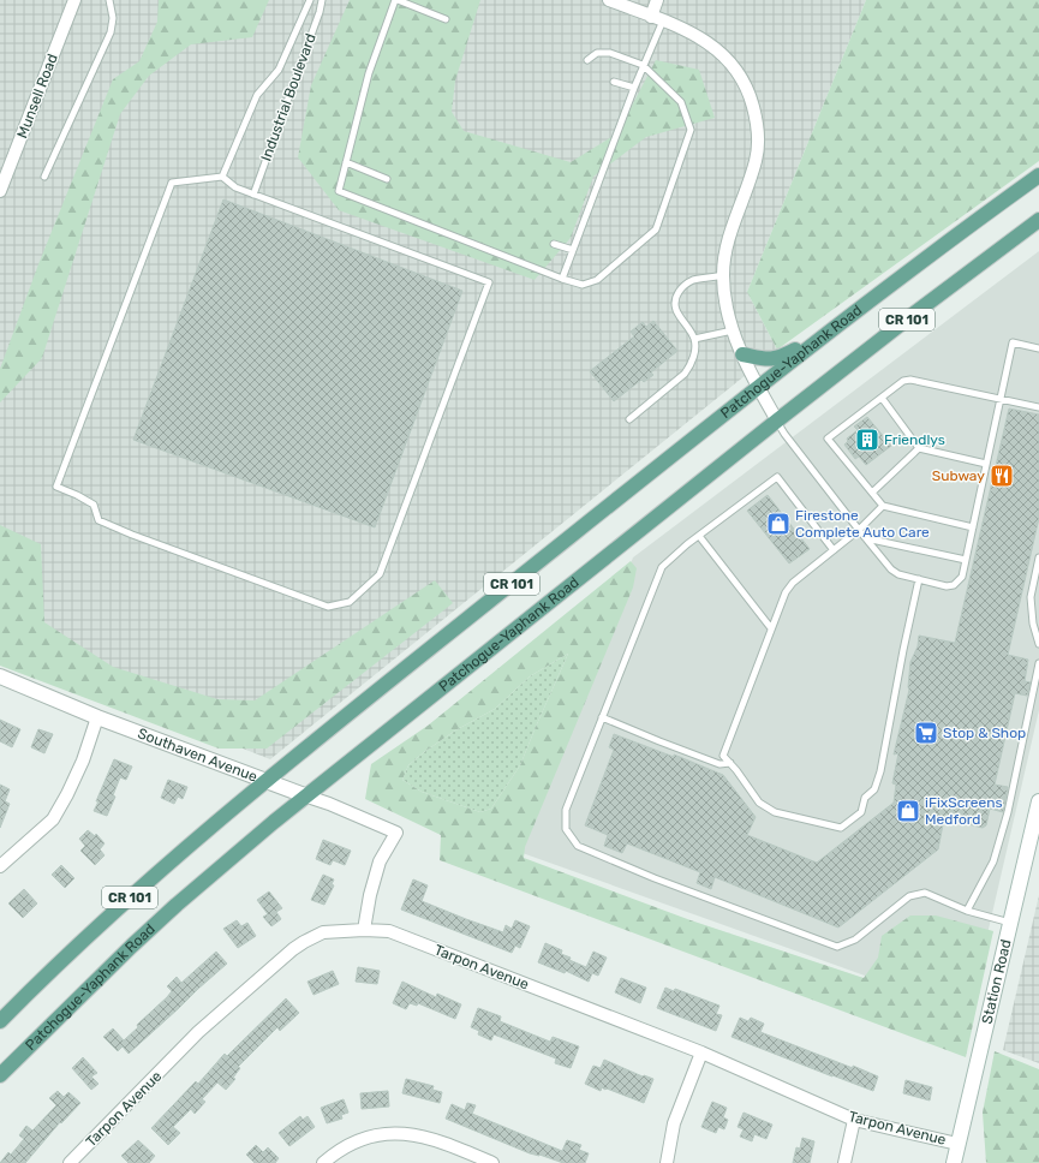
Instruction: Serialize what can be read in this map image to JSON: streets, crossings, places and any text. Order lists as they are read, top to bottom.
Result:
{
  "streets": {
    "main road": [
      "CR 101",
      "Patchogue-Yaphank Road",
      "Southaven Avenue",
      "Station Road"
    ],
    "street": ["Munsell Road", "Tarpon Avenue"],
    "lane": ["Industrial Boulevard"]
  },
  "crossings": [
    ["Patchogue-Yaphank Road", "Southaven Avenue"],
    ["Southaven Avenue", "Tarpon Avenue"],
    ["Tarpon Avenue", "Station Road"]
  ],
  "places": {
    "building": ["Friendlys"],
    "restaurant": ["Subway"],
    "shop": ["Firestone Complete Auto Care", "iFixScreens Medford"],
    "supermarket": ["Stop & Shop"]
  }
}
